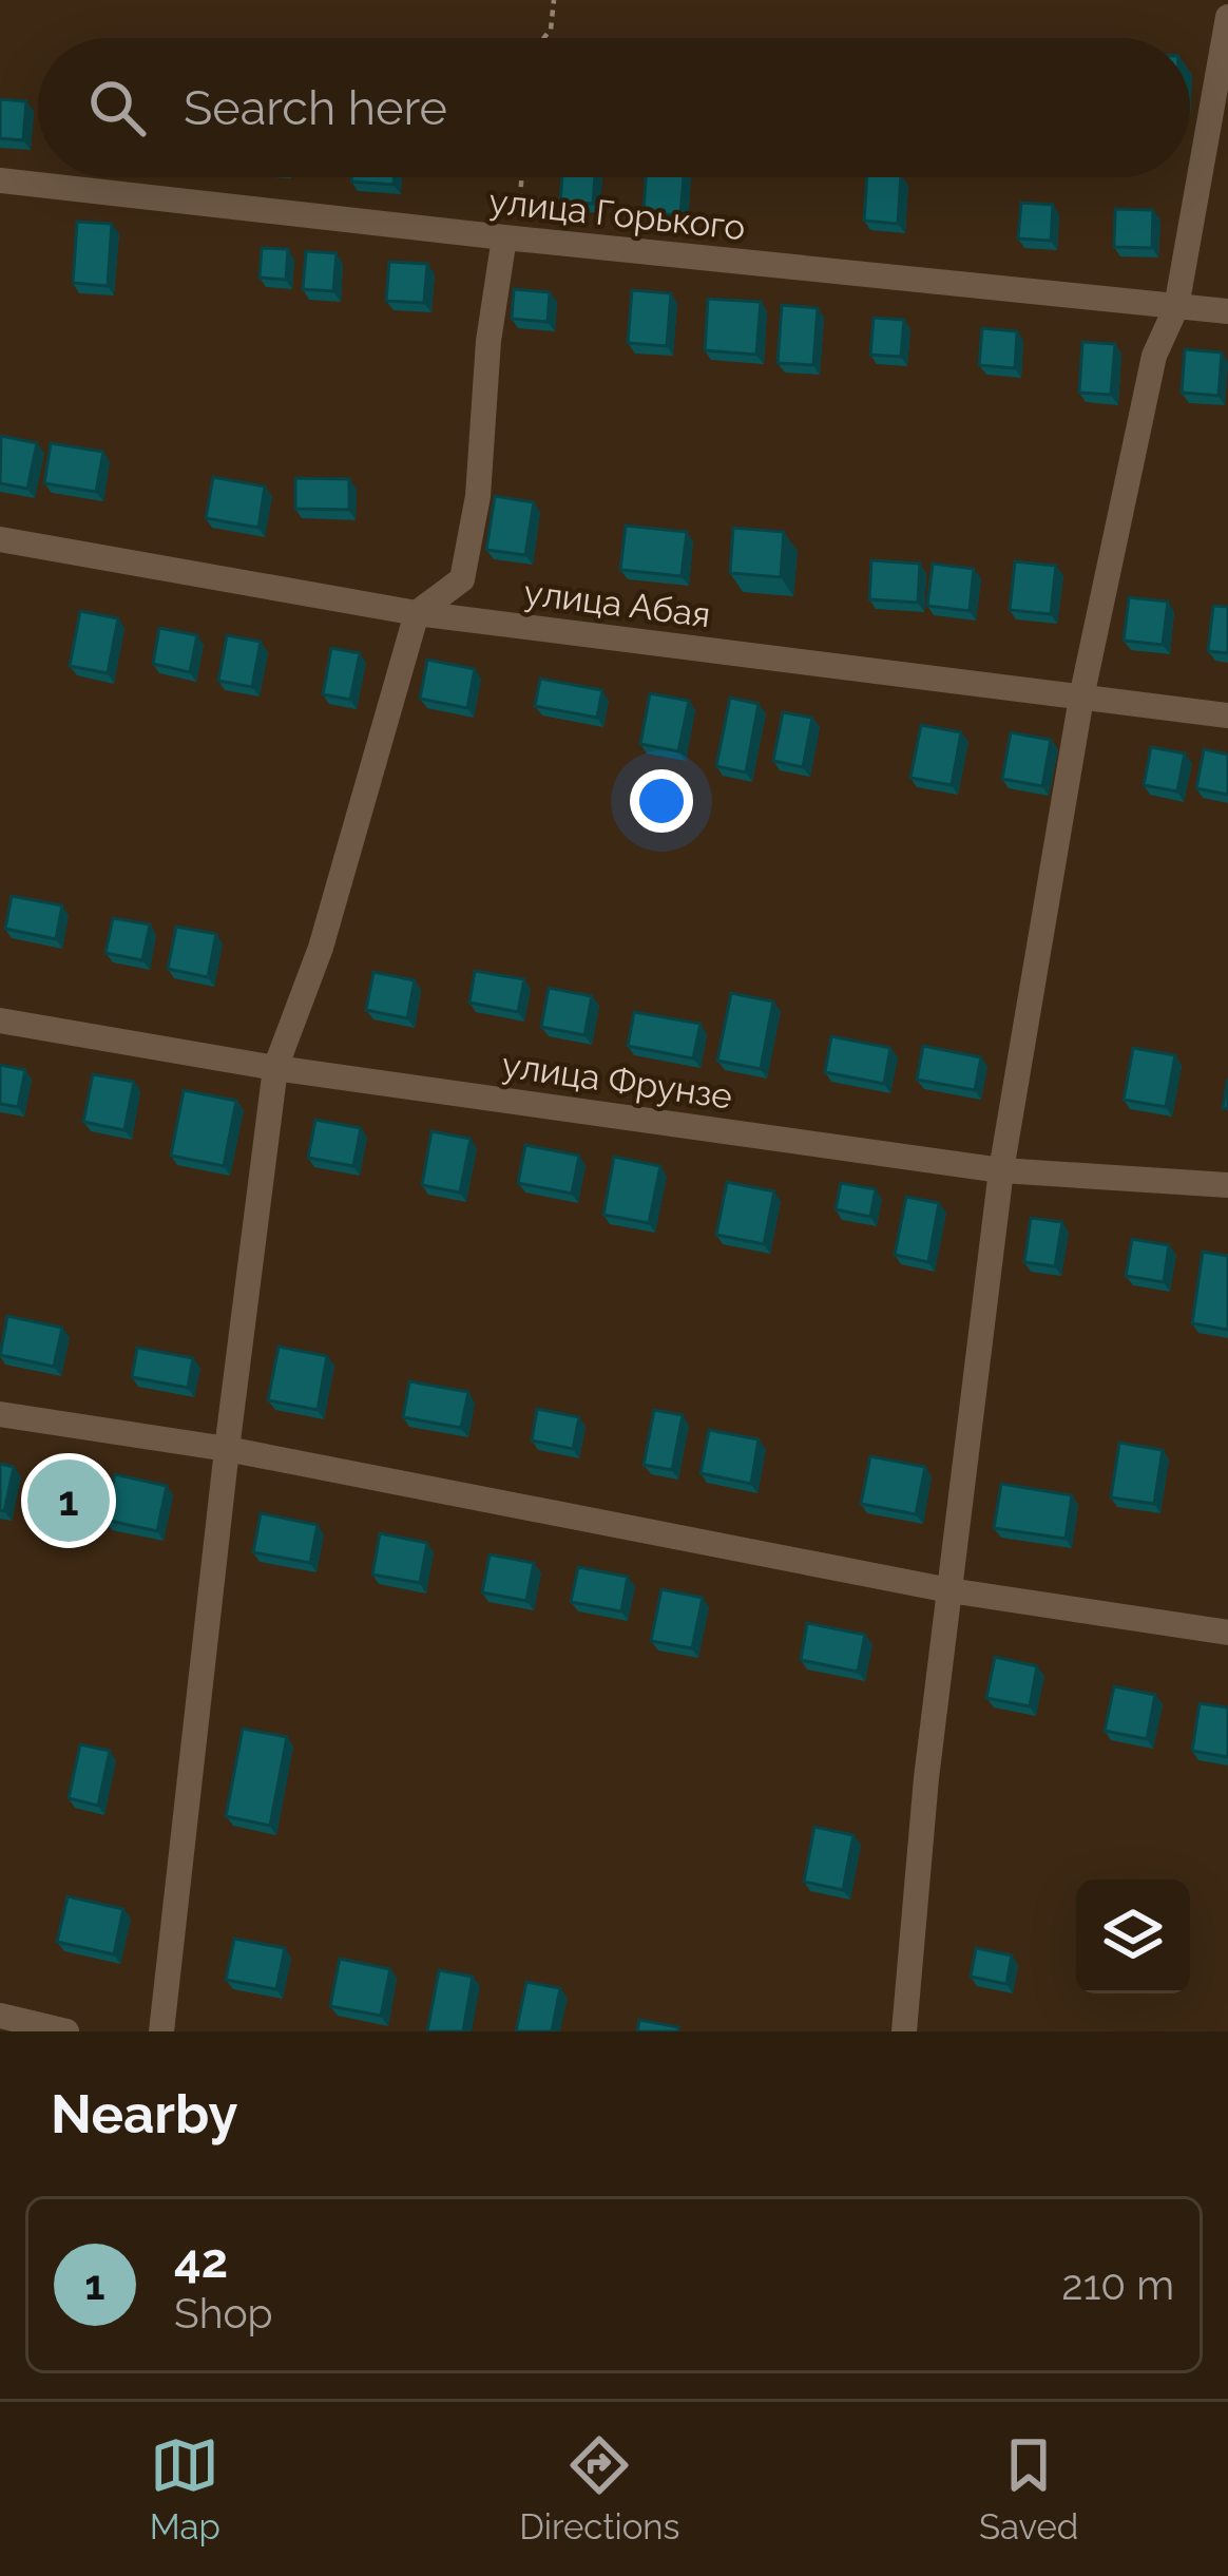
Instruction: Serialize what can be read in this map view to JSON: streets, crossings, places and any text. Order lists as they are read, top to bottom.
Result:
{
  "streets": {
    "street": ["улица Горького", "улица Абая", "улица Фрунзе"]
  },
  "page": {
    "search": "Search here",
    "pins": "1",
    "heading": "Nearby",
    "list": [
      {
        "mark": "1",
        "name": "42",
        "note": "Shop",
        "value": "210 m"
      }
    ],
    "nav": ["Map", "Directions", "Saved"]
  }
}
